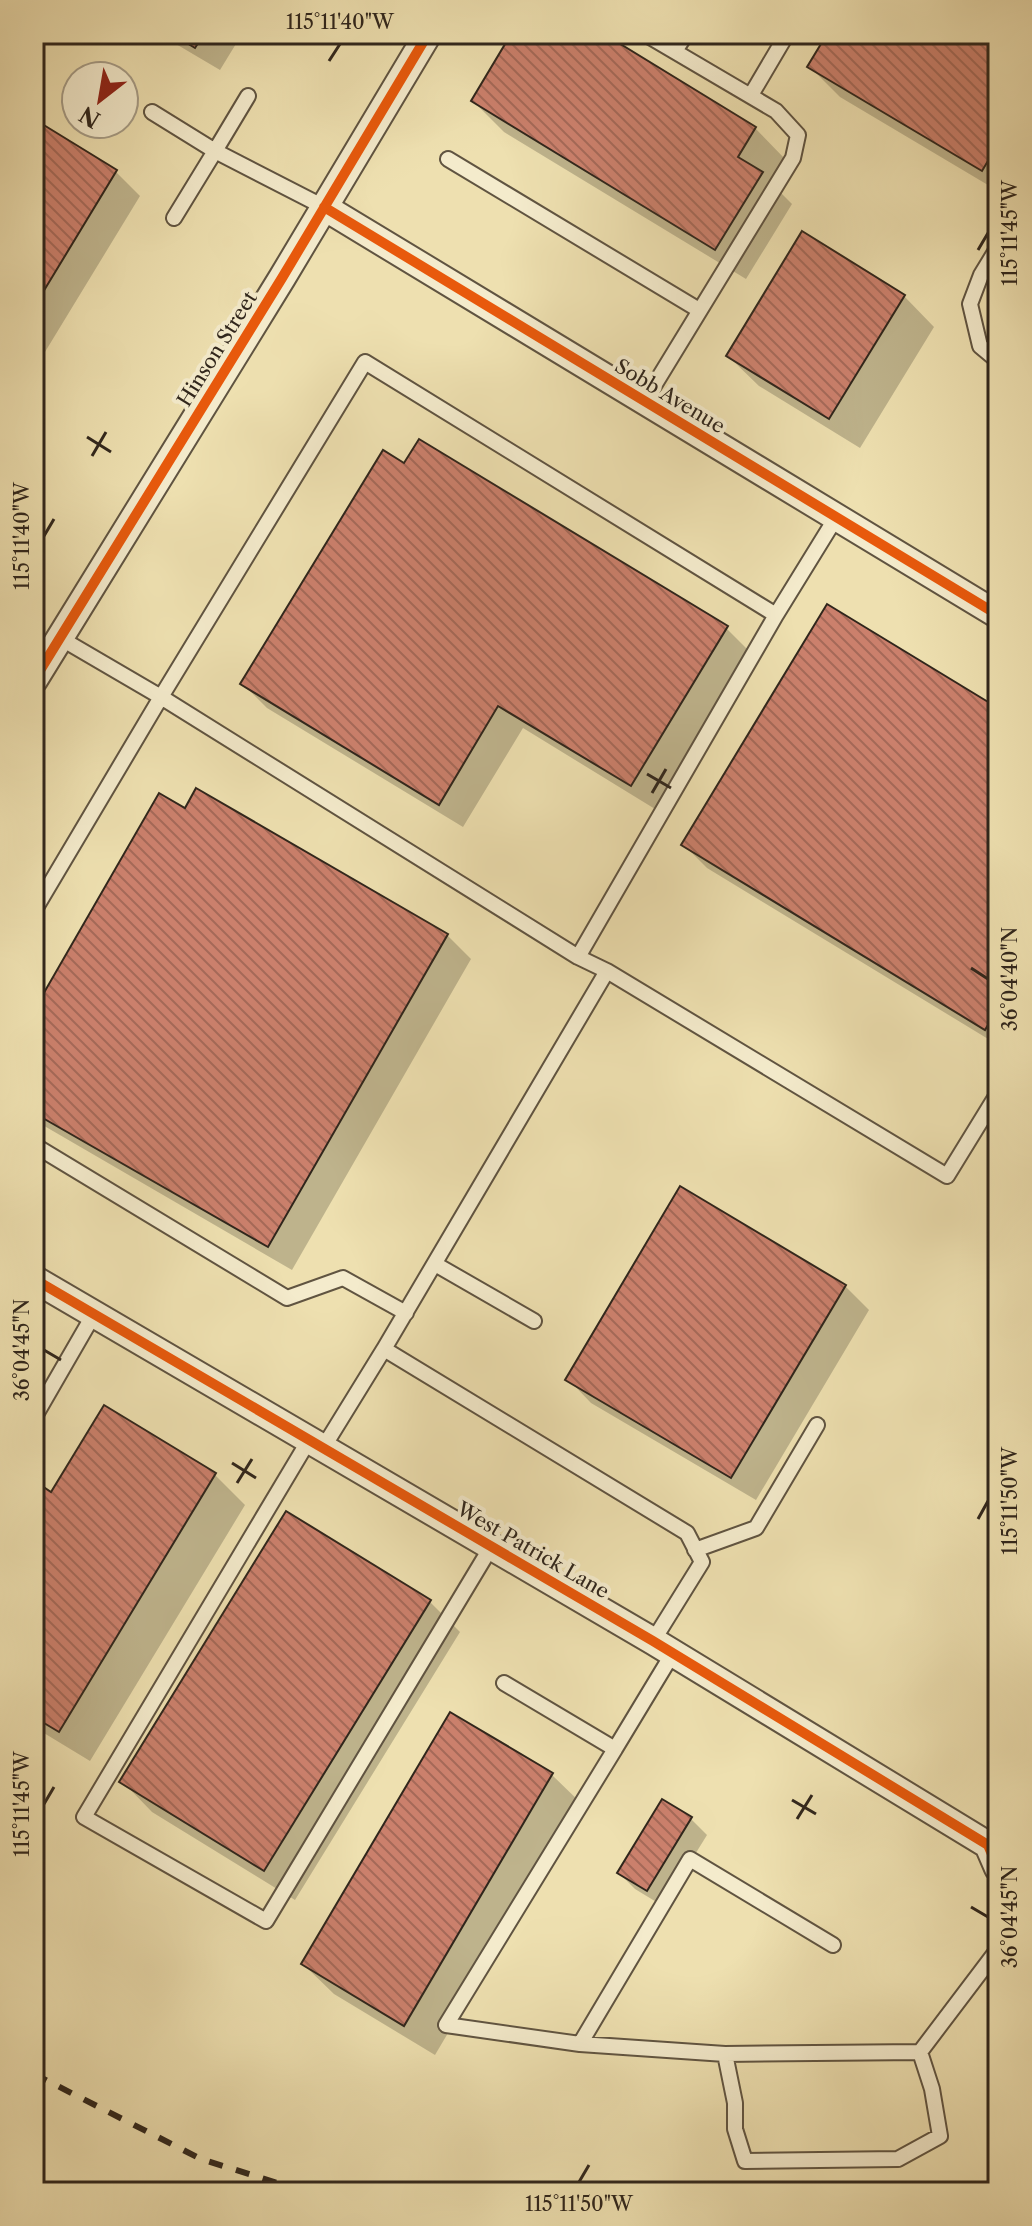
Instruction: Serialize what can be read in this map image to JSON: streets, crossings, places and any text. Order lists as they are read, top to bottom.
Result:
{
  "streets": {
    "street": ["Hinson Street", "Sobb Avenue", "West Patrick Lane"]
  },
  "crossings": [
    ["Hinson Street", "Sobb Avenue"]
  ],
  "north": "bottom left",
  "coordinates": [
    "115°11'40\"W",
    "115°11'45\"W",
    "36°04'40\"N",
    "36°04'45\"N",
    "115°11'50\"W"
  ]
}
